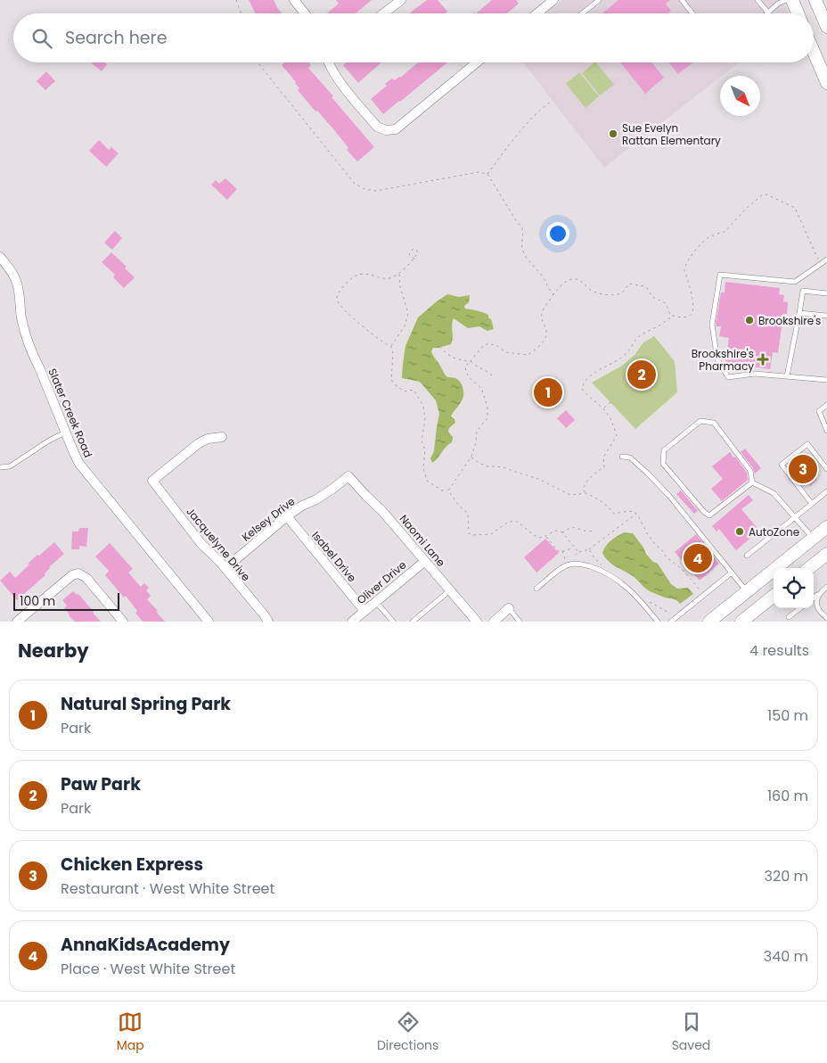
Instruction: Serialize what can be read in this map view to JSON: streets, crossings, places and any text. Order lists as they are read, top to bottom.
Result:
{
  "streets": {
    "street": [
      "Slater Creek Road",
      "Kelsey Drive",
      "Naomi Lane",
      "Jacquelyne Drive",
      "Isabel Drive",
      "Oliver Drive"
    ]
  },
  "crossings": [
    ["Kelsey Drive", "Naomi Lane"],
    ["Kelsey Drive", "Jacquelyne Drive"],
    ["Kelsey Drive", "Isabel Drive"],
    ["Naomi Lane", "Oliver Drive"],
    ["Isabel Drive", "Oliver Drive"]
  ],
  "places": {
    "other": ["Sue Evelyn Rattan Elementary", "Brookshire's", "AutoZone"],
    "health": ["Brookshire's Pharmacy"]
  },
  "scale_bar": "100 m",
  "north": "bottom right",
  "page": {
    "search": "Search here",
    "pins": [
      "2",
      "1",
      "3",
      "4"
    ],
    "scale": "100 m",
    "heading": ["Nearby", "4 results"],
    "list": [
      {
        "mark": "1",
        "name": "Natural Spring Park",
        "note": "Park",
        "value": "150 m"
      },
      {
        "mark": "2",
        "name": "Paw Park",
        "note": "Park",
        "value": "160 m"
      },
      {
        "mark": "3",
        "name": "Chicken Express",
        "note": "Restaurant · West White Street",
        "value": "320 m"
      },
      {
        "mark": "4",
        "name": "AnnaKidsAcademy",
        "note": "Place · West White Street",
        "value": "340 m"
      }
    ],
    "nav": ["Map", "Directions", "Saved"]
  }
}
